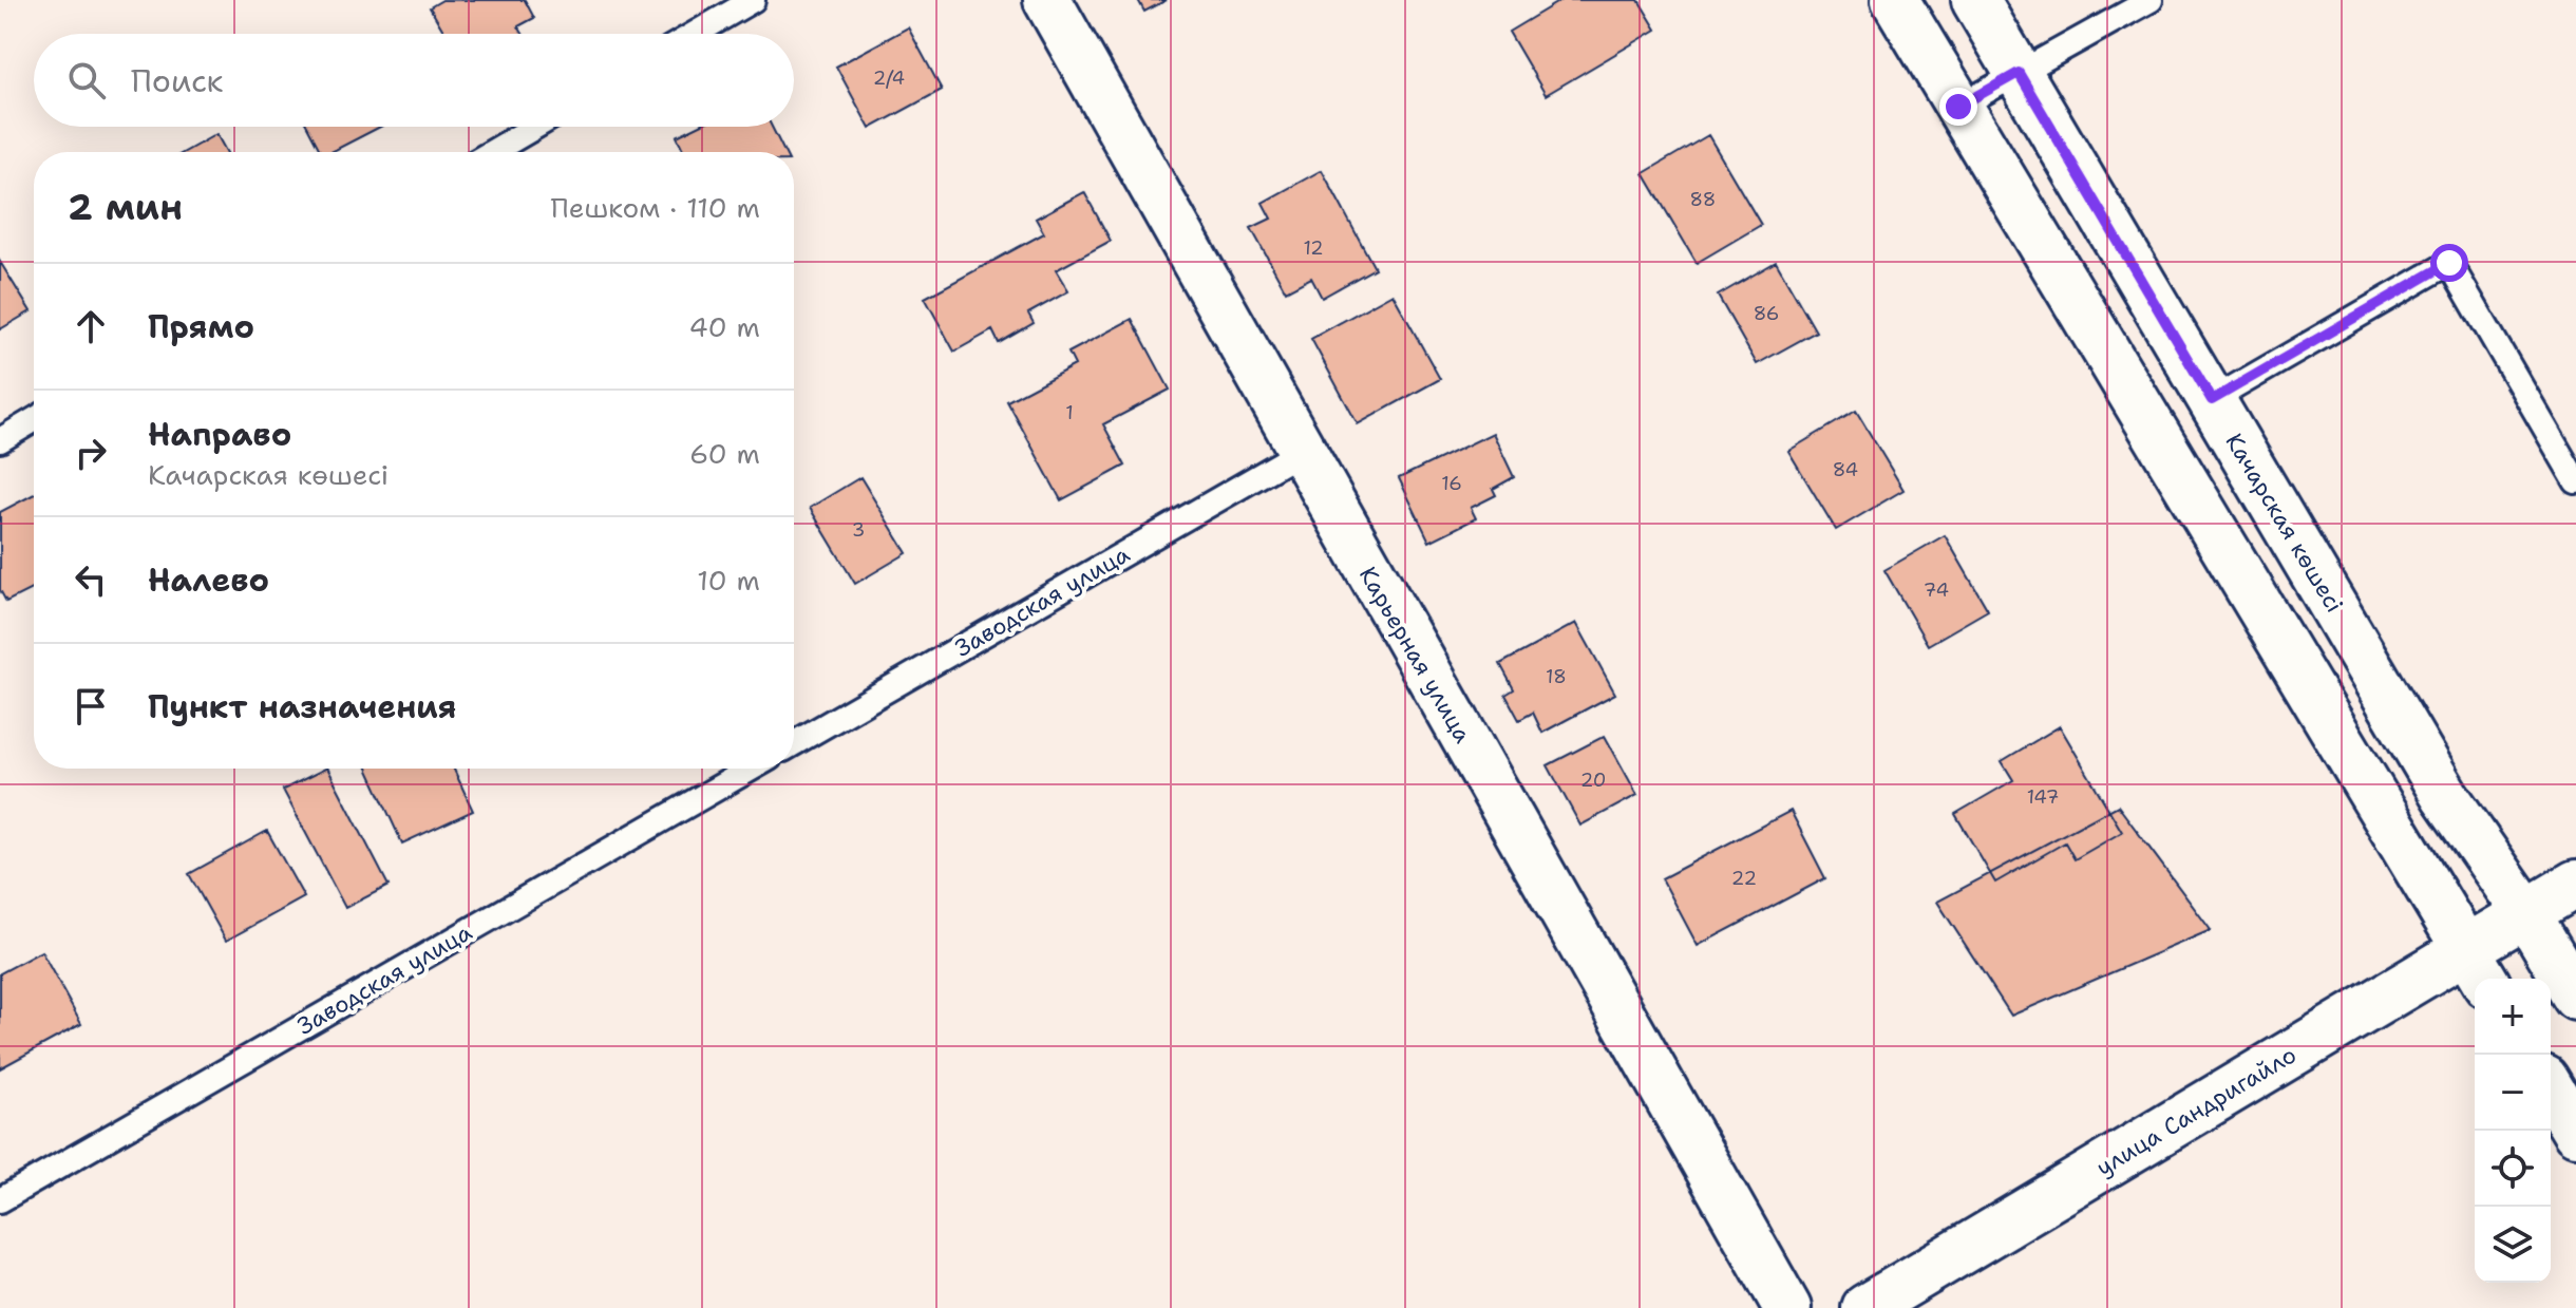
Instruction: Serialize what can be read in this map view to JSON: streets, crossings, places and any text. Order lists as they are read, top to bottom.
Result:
{
  "streets": {
    "main road": ["Качарская көшесі", "Карьерная улица", "улица Сандригайло"],
    "lane": ["Заводская улица"]
  },
  "crossings": [
    ["Качарская көшесі", "улица Сандригайло"],
    ["Заводская улица", "Карьерная улица"]
  ],
  "house_numbers": [
    "2/4",
    "88",
    "12",
    "86",
    "1",
    "84",
    "16",
    "3",
    "74",
    "18",
    "20",
    "147",
    "22"
  ],
  "page": {
    "search": "Поиск",
    "heading": ["2 мин", "Пешком · 110 m"],
    "list": [
      ["Прямо", "40 m"],
      ["Направо", "Качарская көшесі", "60 m"],
      ["Налево", "10 m"],
      "Пункт назначения"
    ],
    "map_buttons": ["+", "−"]
  }
}
